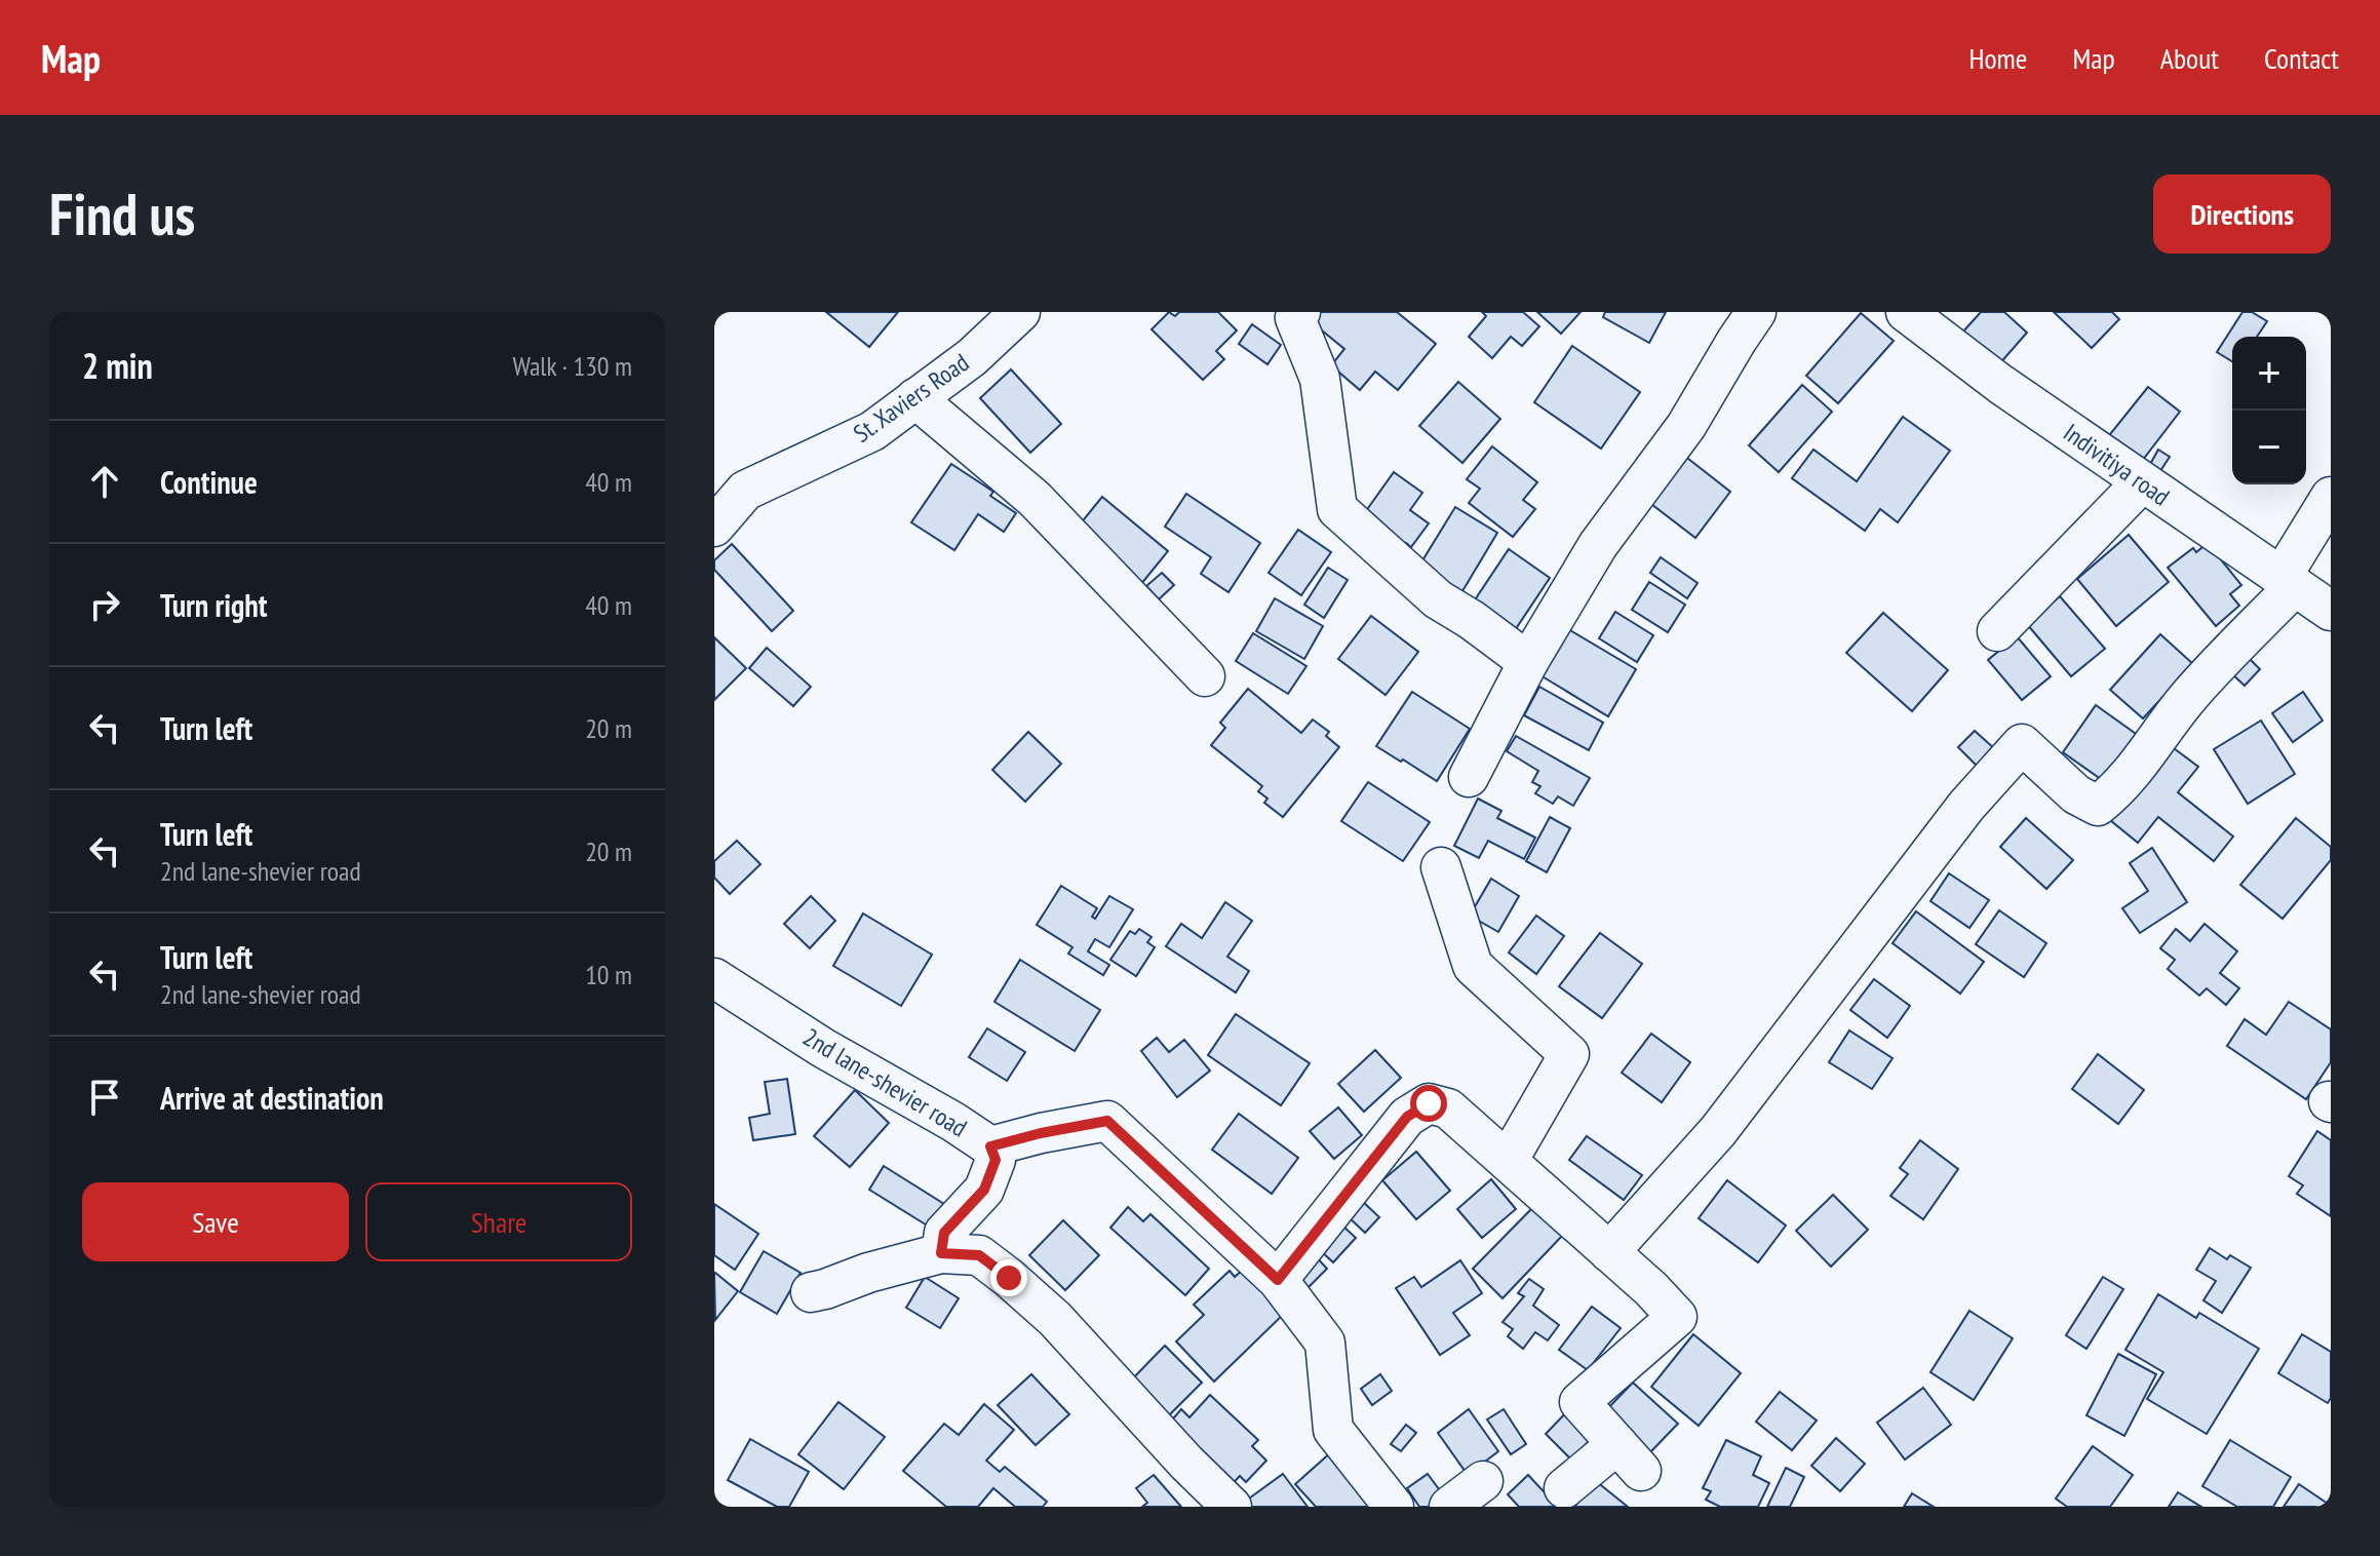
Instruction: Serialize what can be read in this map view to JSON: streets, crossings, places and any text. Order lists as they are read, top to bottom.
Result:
{
  "streets": {
    "street": ["St. Xaviers Road", "Indivitiya road", "2nd lane-shevier road"]
  },
  "page": {
    "header": "Map",
    "nav": [
      "Home",
      "Map",
      "About",
      "Contact"
    ],
    "buttons": [
      "Directions",
      ["Save", "Share"]
    ],
    "title": "Find us",
    "heading": ["2 min", "Walk · 130 m"],
    "map_buttons": ["+", "−"],
    "list": [
      ["Continue", "40 m"],
      ["Turn right", "40 m"],
      ["Turn left", "20 m"],
      ["Turn left", "2nd lane-shevier road", "20 m"],
      ["Turn left", "2nd lane-shevier road", "10 m"],
      "Arrive at destination"
    ]
  }
}
